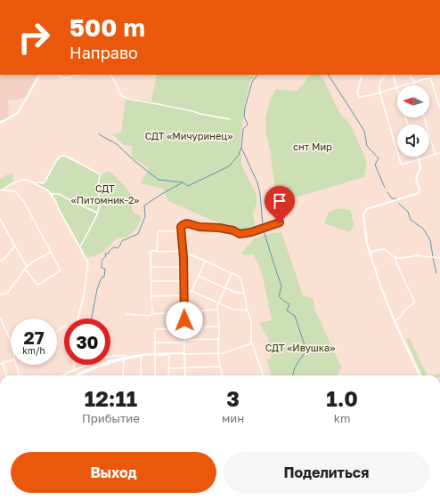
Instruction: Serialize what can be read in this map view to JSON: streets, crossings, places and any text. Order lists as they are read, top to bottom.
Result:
{
  "parks": [
    "СДТ «Мичуринец»",
    "снт Мир",
    "СДТ «Питомник-2»",
    "СДТ «Ивушка»"
  ],
  "north": "left",
  "page": {
    "turn": ["500 m", "Направо"],
    "speed": "27 km/h",
    "limit": "30",
    "eta": [
      "12:11",
      "Прибытие",
      "3",
      "мин",
      "1.0",
      "km"
    ],
    "buttons": ["Выход", "Поделиться"]
  }
}
